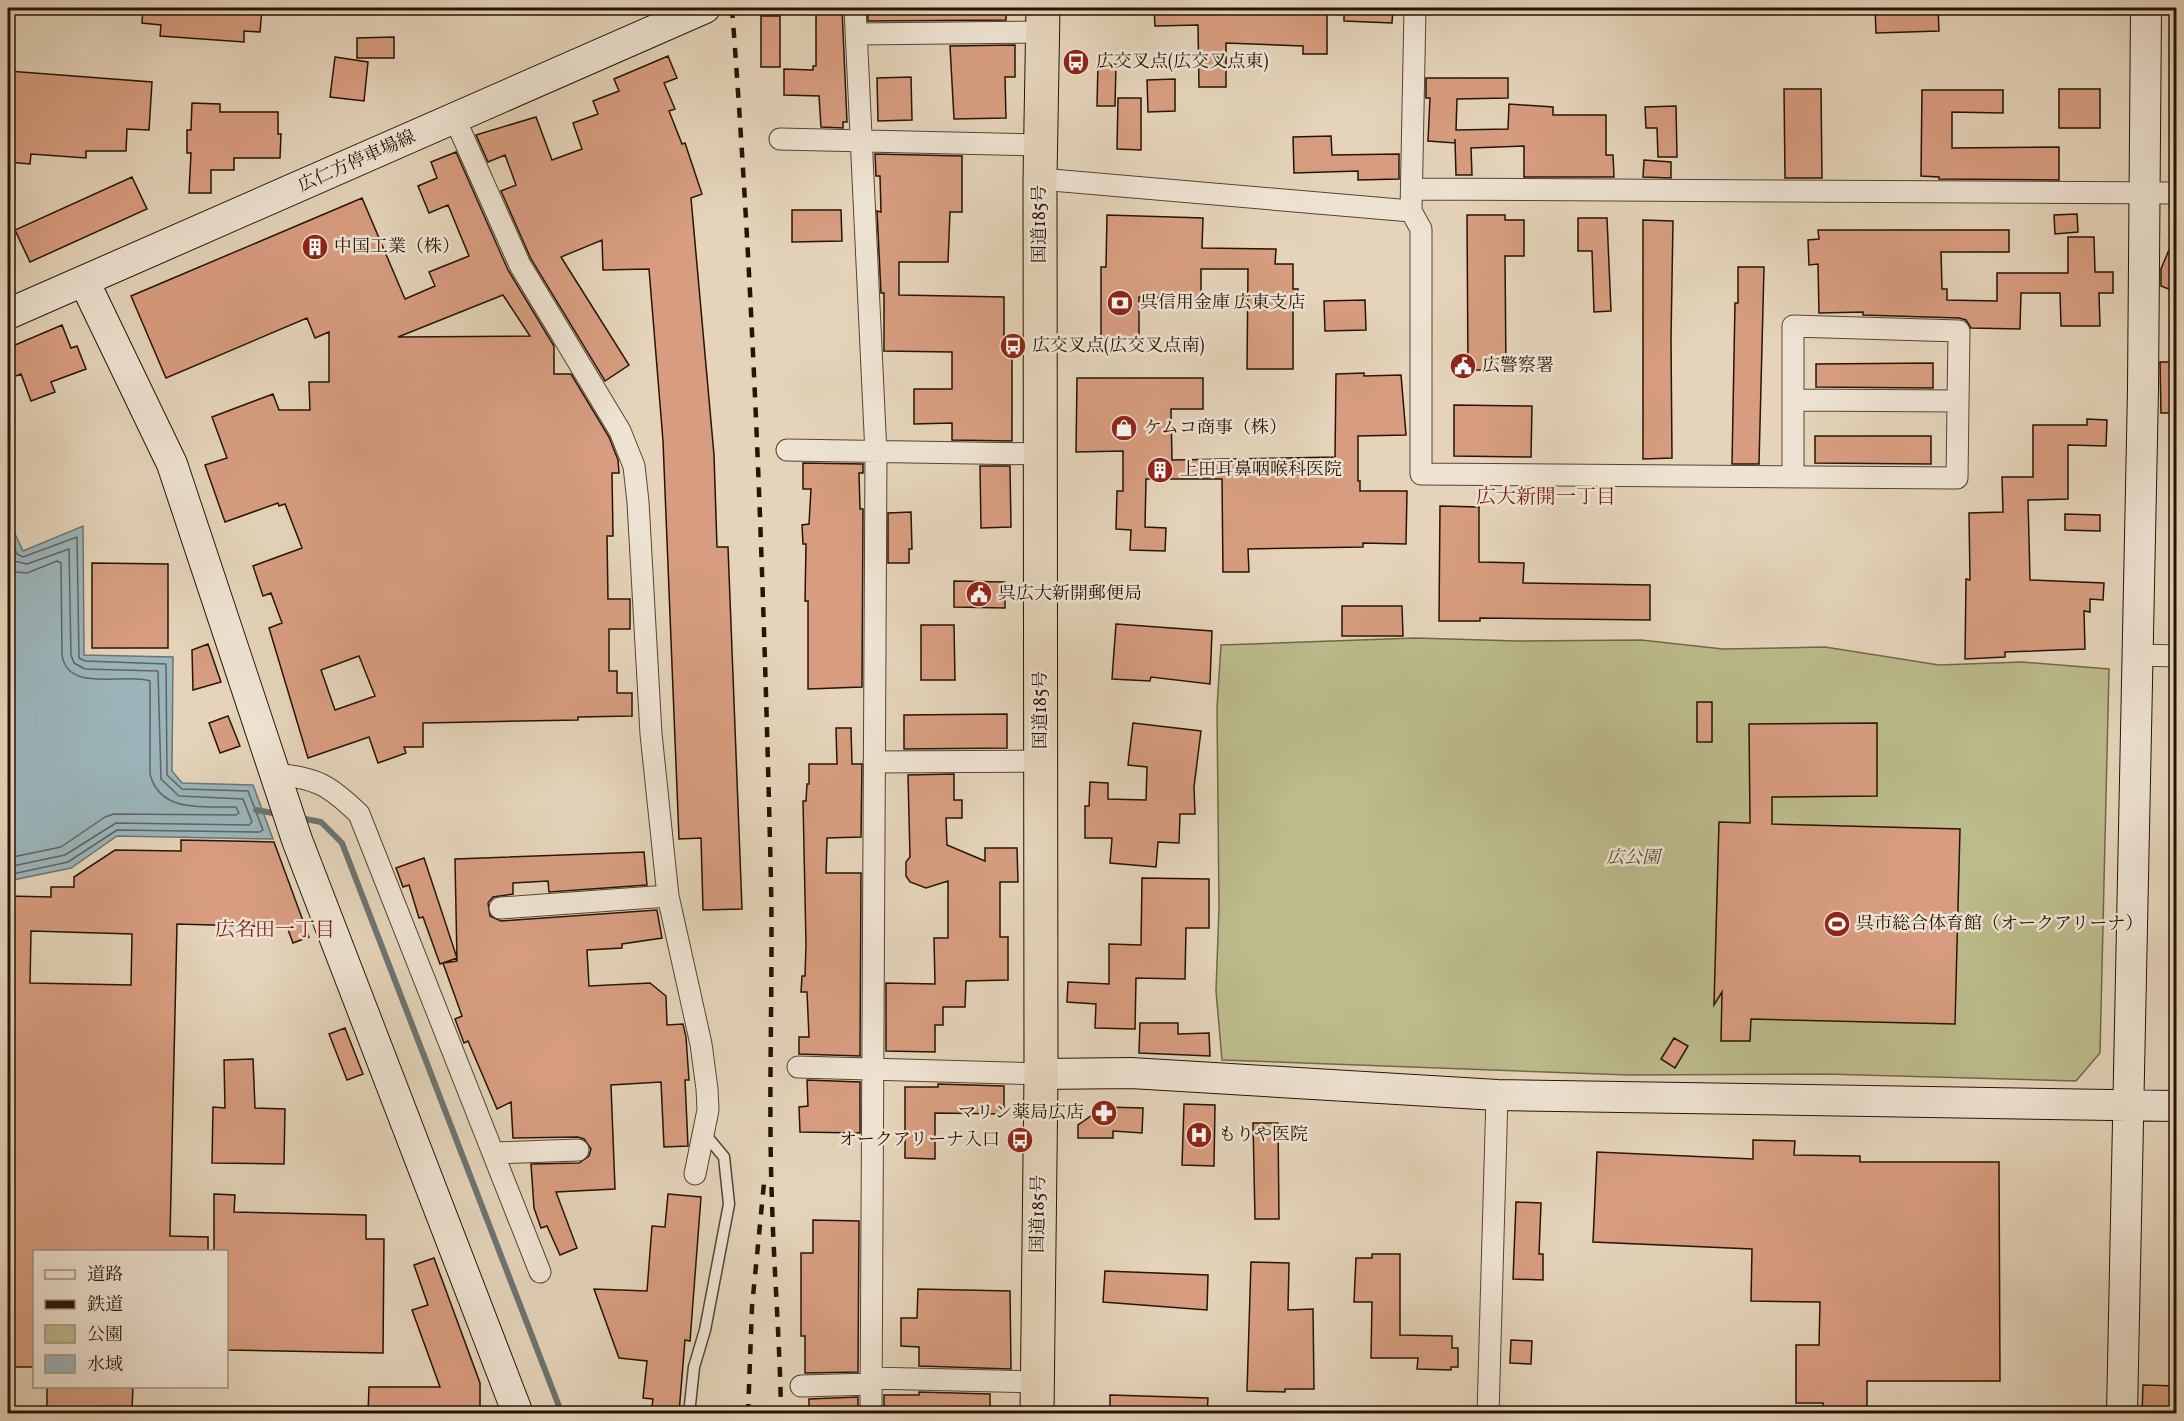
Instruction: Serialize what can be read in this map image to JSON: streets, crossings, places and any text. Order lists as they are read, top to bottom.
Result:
{
  "streets": {
    "highway": ["国道185号"],
    "street": ["広仁方停車場線"]
  },
  "districts": ["広大新開一丁目", "広名田一丁目"],
  "parks": ["広公園"],
  "places": {
    "bus stop": ["広交叉点(広交叉点東)", "広交叉点(広交叉点南)", "オークアリーナ入口"],
    "building": ["中国工業（株）", "上田耳鼻咽喉科医院"],
    "bank": ["呉信用金庫 広東支店"],
    "public building": ["広警察署", "呉広大新開郵便局"],
    "shop": ["ケムコ商事（株）"],
    "sports": ["呉市総合体育館（オークアリーナ）"],
    "pharmacy": ["マリン薬局広店"],
    "hospital": ["もりや医院"]
  },
  "legend": [
    "道路",
    "鉄道",
    "公園",
    "水域"
  ]
}
